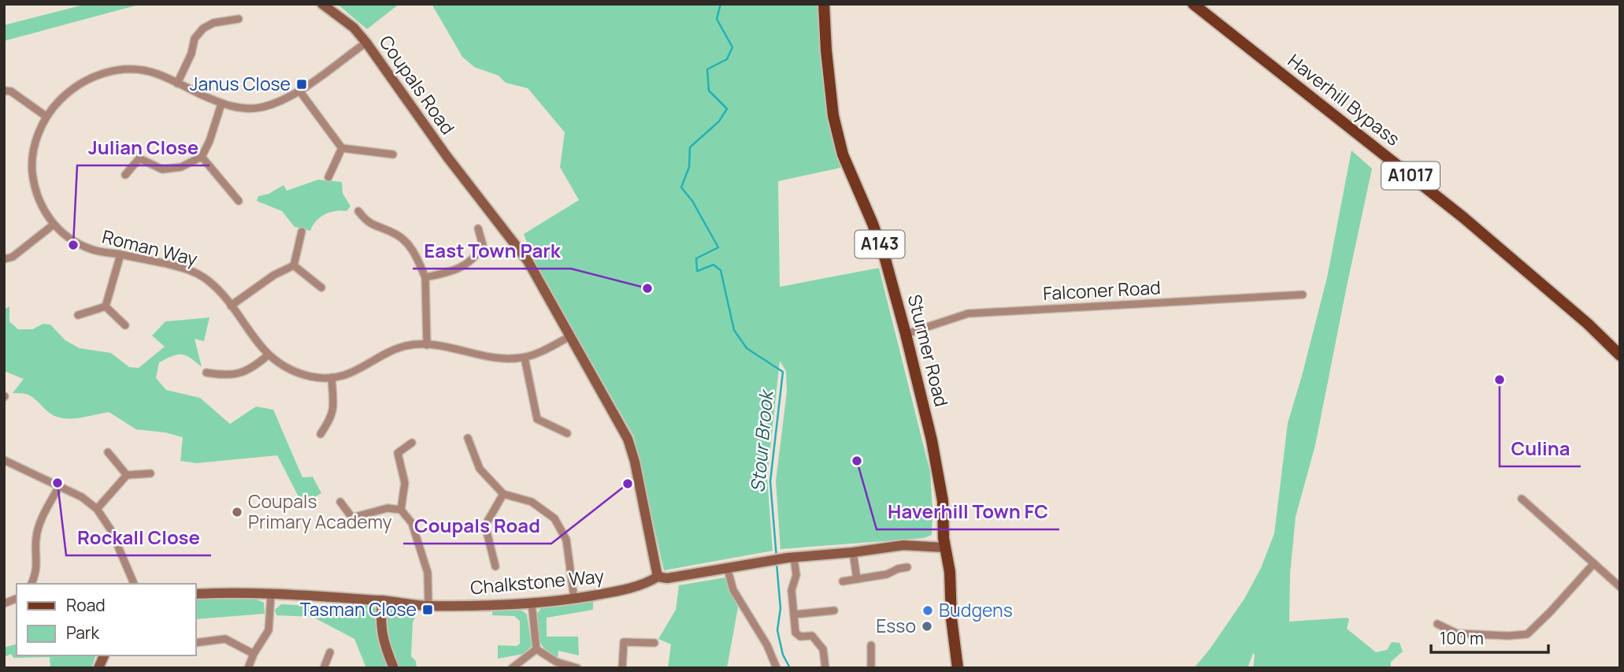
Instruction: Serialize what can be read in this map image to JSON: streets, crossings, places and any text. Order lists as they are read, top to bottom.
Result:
{
  "streets": {
    "main road": [
      "Haverhill Bypass",
      "A1017",
      "A143",
      "Sturmer Road"
    ],
    "street": [
      "Coupals Road",
      "Roman Way",
      "Falconer Road",
      "Chalkstone Way"
    ]
  },
  "crossings": [
    ["Coupals Road", "Roman Way"],
    ["Coupals Road", "Chalkstone Way"],
    ["Falconer Road", "Sturmer Road"],
    ["Sturmer Road", "Chalkstone Way"]
  ],
  "water": ["Stour Brook"],
  "places": {
    "transit": ["Janus Close", "Tasman Close"],
    "other": [
      "Julian Close",
      "East Town Park",
      "Culina",
      "Haverhill Town FC",
      "Rockall Close",
      "Coupals Road",
      "Coupals Primary Academy",
      "Budgens",
      "Esso"
    ]
  },
  "legend": ["Road", "Park"],
  "scale_bar": "100 m"
}
